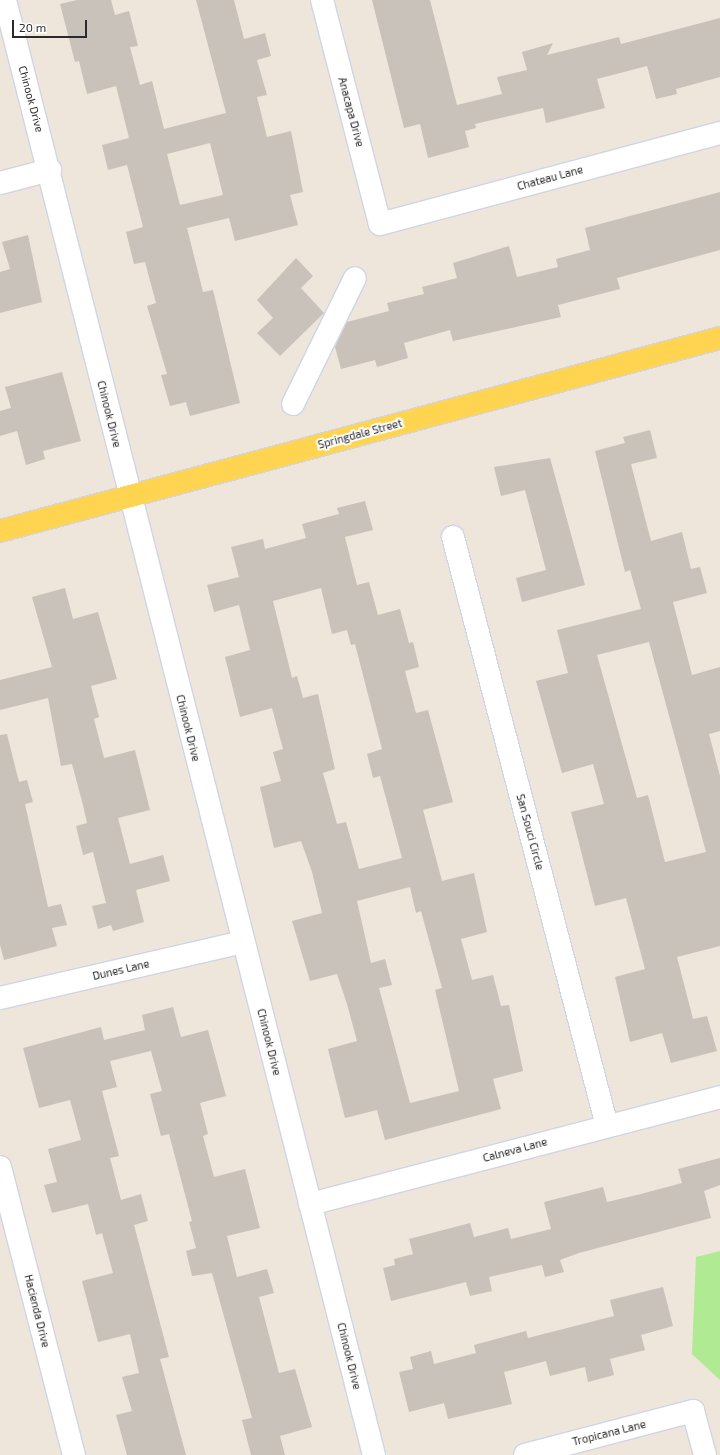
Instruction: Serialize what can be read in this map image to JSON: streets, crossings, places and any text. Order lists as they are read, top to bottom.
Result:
{
  "streets": {
    "main road": ["Springdale Street"],
    "street": [
      "Chinook Drive",
      "Anacapa Drive",
      "Chateau Lane",
      "San Souci Circle",
      "Dunes Lane",
      "Calneva Lane",
      "Hacienda Drive",
      "Tropicana Lane"
    ]
  },
  "crossings": [
    ["Chinook Drive", "Springdale Street"],
    ["Chinook Drive", "Dunes Lane"],
    ["Chinook Drive", "Calneva Lane"],
    ["Anacapa Drive", "Chateau Lane"],
    ["San Souci Circle", "Calneva Lane"]
  ],
  "scale_bar": "20 m"
}
